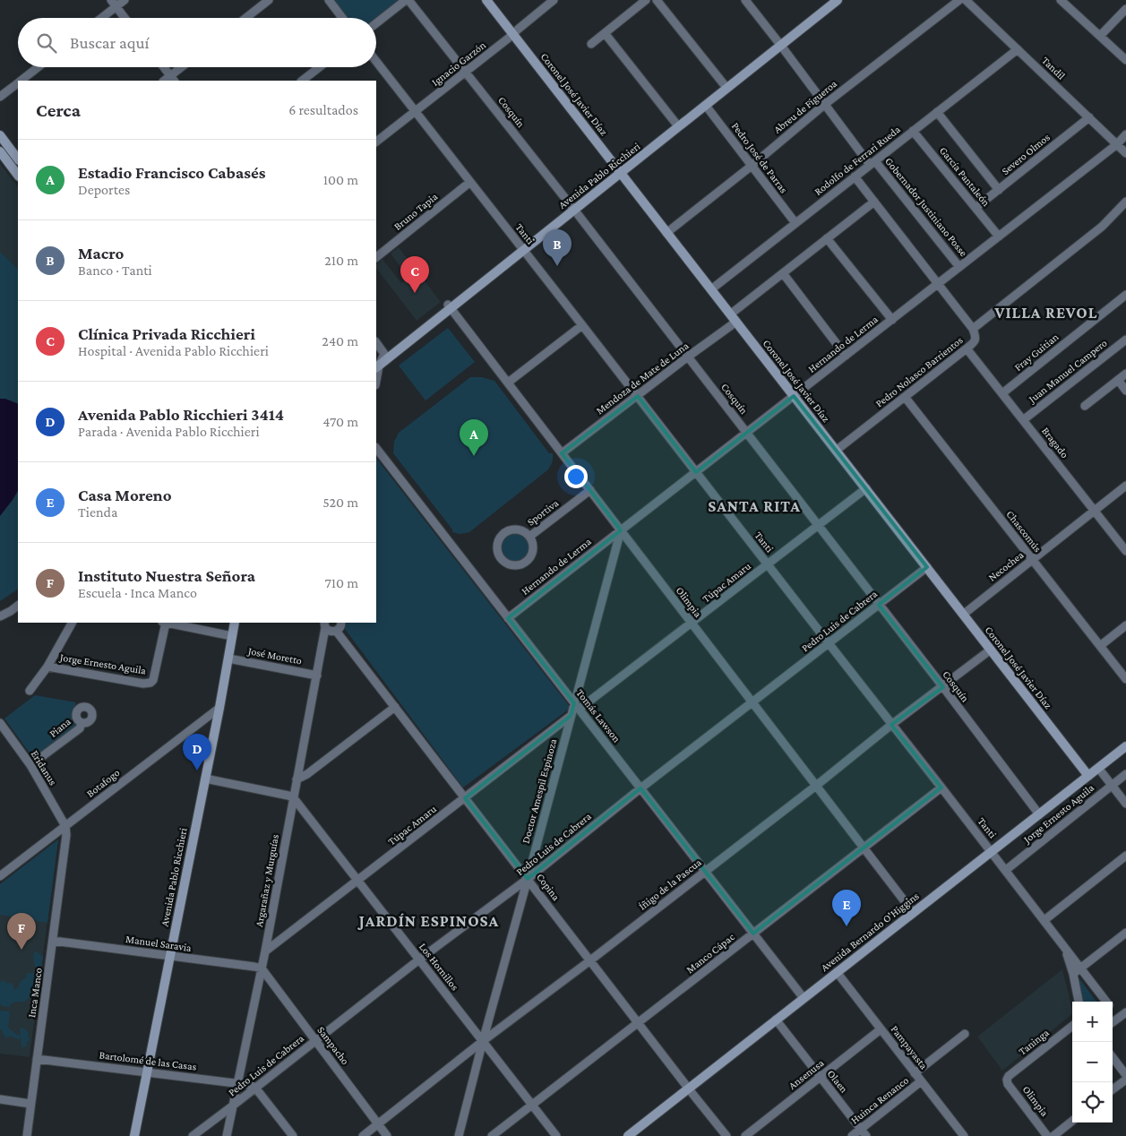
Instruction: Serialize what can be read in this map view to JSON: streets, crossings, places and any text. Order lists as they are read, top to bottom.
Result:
{
  "streets": {
    "main road": ["Coronel José Javier Díaz", "Avenida Pablo Ricchieri", "Avenida Bernardo O'Higgins"],
    "street": [
      "Ignacio Garzón",
      "Tandil",
      "Abreu de Figueroa",
      "Cosquín",
      "Severo Olmos",
      "Pedro José de Parras",
      "Rodolfo de Ferrari Rueda",
      "García Pantaleón",
      "Gobernador Justiniano Posse",
      "Bruno Tapia",
      "Tanti",
      "Hernando de Lerma",
      "Fray Guitian",
      "Juan Manuel Campero",
      "Pedro Nolasco Barrientos",
      "Mendoza de Mate de Luna",
      "Bragado",
      "Sportiva",
      "Chascomús",
      "Necochea",
      "Túpac Amaru",
      "Olimpia",
      "Pedro Luis de Cabrera",
      "José Moretto",
      "Jorge Ernesto Aguila",
      "Tomás Lawson",
      "Piana",
      "Eridanus",
      "Botafogo",
      "Doctor Amespil Espinoza",
      "Argarañaz y Murguías",
      "Íñigo de la Pascua",
      "Copina",
      "Manuel Saravia",
      "Manco Cápac",
      "Los Hornillos",
      "Inca Manco",
      "Taninga",
      "Sampacho",
      "Pampayasta",
      "Bartolomé de las Casas",
      "Ansenusa",
      "Olaen",
      "Huinca Renanco"
    ]
  },
  "crossings": [
    ["Ignacio Garzón", "Coronel José Javier Díaz"],
    ["Ignacio Garzón", "Cosquín"],
    ["Ignacio Garzón", "Tanti"],
    ["Tandil", "Severo Olmos"],
    ["Tandil", "Rodolfo de Ferrari Rueda"],
    ["Tandil", "Hernando de Lerma"],
    ["Coronel José Javier Díaz", "Abreu de Figueroa"],
    ["Coronel José Javier Díaz", "Rodolfo de Ferrari Rueda"],
    ["Coronel José Javier Díaz", "Avenida Pablo Ricchieri"],
    ["Coronel José Javier Díaz", "Hernando de Lerma"],
    ["Coronel José Javier Díaz", "Pedro Nolasco Barrientos"],
    ["Coronel José Javier Díaz", "Mendoza de Mate de Luna"],
    ["Coronel José Javier Díaz", "Necochea"],
    ["Coronel José Javier Díaz", "Túpac Amaru"],
    ["Coronel José Javier Díaz", "Pedro Luis de Cabrera"],
    ["Coronel José Javier Díaz", "Íñigo de la Pascua"],
    ["Coronel José Javier Díaz", "Avenida Bernardo O'Higgins"],
    ["Abreu de Figueroa", "Pedro José de Parras"],
    ["Abreu de Figueroa", "Gobernador Justiniano Posse"],
    ["Cosquín", "Avenida Pablo Ricchieri"],
    ["Cosquín", "Hernando de Lerma"],
    ["Cosquín", "Mendoza de Mate de Luna"],
    ["Cosquín", "Túpac Amaru"],
    ["Cosquín", "Pedro Luis de Cabrera"],
    ["Cosquín", "Íñigo de la Pascua"],
    ["Cosquín", "Avenida Bernardo O'Higgins"],
    ["Severo Olmos", "García Pantaleón"],
    ["Pedro José de Parras", "Rodolfo de Ferrari Rueda"],
    ["Pedro José de Parras", "Avenida Pablo Ricchieri"],
    ["Rodolfo de Ferrari Rueda", "García Pantaleón"],
    ["Rodolfo de Ferrari Rueda", "Gobernador Justiniano Posse"],
    ["Avenida Pablo Ricchieri", "Gobernador Justiniano Posse"],
    ["Avenida Pablo Ricchieri", "Tanti"],
    ["Avenida Pablo Ricchieri", "Olimpia"],
    ["Avenida Pablo Ricchieri", "José Moretto"],
    ["Avenida Pablo Ricchieri", "Botafogo"],
    ["Avenida Pablo Ricchieri", "Manuel Saravia"],
    ["Avenida Pablo Ricchieri", "Bartolomé de las Casas"],
    ["García Pantaleón", "Hernando de Lerma"],
    ["Gobernador Justiniano Posse", "Hernando de Lerma"],
    ["Bruno Tapia", "Tanti"],
    ["Tanti", "Hernando de Lerma"],
    ["Tanti", "Mendoza de Mate de Luna"],
    ["Tanti", "Túpac Amaru"],
    ["Tanti", "Pedro Luis de Cabrera"],
    ["Tanti", "Jorge Ernesto Aguila"],
    ["Tanti", "Íñigo de la Pascua"],
    ["Tanti", "Avenida Bernardo O'Higgins"],
    ["Tanti", "Manco Cápac"],
    ["Hernando de Lerma", "Olimpia"],
    ["Hernando de Lerma", "Tomás Lawson"],
    ["Hernando de Lerma", "Doctor Amespil Espinoza"],
    ["Fray Guitian", "Bragado"],
    ["Juan Manuel Campero", "Bragado"],
    ["Pedro Nolasco Barrientos", "Bragado"],
    ["Pedro Nolasco Barrientos", "Chascomús"],
    ["Mendoza de Mate de Luna", "Olimpia"],
    ["Bragado", "Necochea"],
    ["Sportiva", "Olimpia"],
    ["Chascomús", "Necochea"],
    ["Túpac Amaru", "Olimpia"],
    ["Túpac Amaru", "Tomás Lawson"],
    ["Túpac Amaru", "Doctor Amespil Espinoza"],
    ["Túpac Amaru", "Argarañaz y Murguías"],
    ["Túpac Amaru", "Copina"],
    ["Túpac Amaru", "Los Hornillos"],
    ["Olimpia", "Pedro Luis de Cabrera"],
    ["Olimpia", "Doctor Amespil Espinoza"],
    ["Olimpia", "Íñigo de la Pascua"],
    ["Olimpia", "Avenida Bernardo O'Higgins"],
    ["Olimpia", "Manco Cápac"],
    ["Olimpia", "Taninga"],
    ["Pedro Luis de Cabrera", "Tomás Lawson"],
    ["Pedro Luis de Cabrera", "Doctor Amespil Espinoza"],
    ["Pedro Luis de Cabrera", "Argarañaz y Murguías"],
    ["Pedro Luis de Cabrera", "Copina"],
    ["Pedro Luis de Cabrera", "Los Hornillos"],
    ["Pedro Luis de Cabrera", "Sampacho"],
    ["Pedro Luis de Cabrera", "Bartolomé de las Casas"],
    ["José Moretto", "Argarañaz y Murguías"],
    ["Tomás Lawson", "Doctor Amespil Espinoza"],
    ["Tomás Lawson", "Íñigo de la Pascua"],
    ["Tomás Lawson", "Avenida Bernardo O'Higgins"],
    ["Tomás Lawson", "Manco Cápac"],
    ["Piana", "Eridanus"],
    ["Eridanus", "Botafogo"],
    ["Eridanus", "Inca Manco"],
    ["Botafogo", "Inca Manco"],
    ["Doctor Amespil Espinoza", "Íñigo de la Pascua"],
    ["Doctor Amespil Espinoza", "Copina"],
    ["Doctor Amespil Espinoza", "Los Hornillos"],
    ["Argarañaz y Murguías", "Manuel Saravia"],
    ["Argarañaz y Murguías", "Los Hornillos"],
    ["Argarañaz y Murguías", "Sampacho"],
    ["Argarañaz y Murguías", "Bartolomé de las Casas"],
    ["Íñigo de la Pascua", "Copina"],
    ["Íñigo de la Pascua", "Los Hornillos"],
    ["Íñigo de la Pascua", "Sampacho"],
    ["Copina", "Avenida Bernardo O'Higgins"],
    ["Copina", "Manco Cápac"],
    ["Avenida Bernardo O'Higgins", "Pampayasta"],
    ["Avenida Bernardo O'Higgins", "Olaen"],
    ["Manuel Saravia", "Inca Manco"],
    ["Manuel Saravia", "Sampacho"],
    ["Manco Cápac", "Los Hornillos"],
    ["Inca Manco", "Bartolomé de las Casas"],
    ["Pampayasta", "Ansenusa"],
    ["Pampayasta", "Huinca Renanco"],
    ["Ansenusa", "Olaen"],
    ["Olaen", "Huinca Renanco"]
  ],
  "districts": ["VILLA REVOL", "SANTA RITA", "JARDÍN ESPINOSA"],
  "page": {
    "search": "Buscar aquí",
    "heading": ["Cerca", "6 resultados"],
    "list": [
      {
        "mark": "A",
        "name": "Estadio Francisco Cabasés",
        "note": "Deportes",
        "value": "100 m"
      },
      {
        "mark": "B",
        "name": "Macro",
        "note": "Banco · Tanti",
        "value": "210 m"
      },
      {
        "mark": "C",
        "name": "Clínica Privada Ricchieri",
        "note": "Hospital · Avenida Pablo Ricchieri",
        "value": "240 m"
      },
      {
        "mark": "D",
        "name": "Avenida Pablo Ricchieri 3414",
        "note": "Parada · Avenida Pablo Ricchieri",
        "value": "470 m"
      },
      {
        "mark": "E",
        "name": "Casa Moreno",
        "note": "Tienda",
        "value": "520 m"
      },
      {
        "mark": "F",
        "name": "Instituto Nuestra Señora",
        "note": "Escuela · Inca Manco",
        "value": "710 m"
      }
    ],
    "pins": [
      "B",
      "C",
      "A",
      "D",
      "E",
      "F"
    ],
    "map_buttons": ["+", "−"]
  }
}
